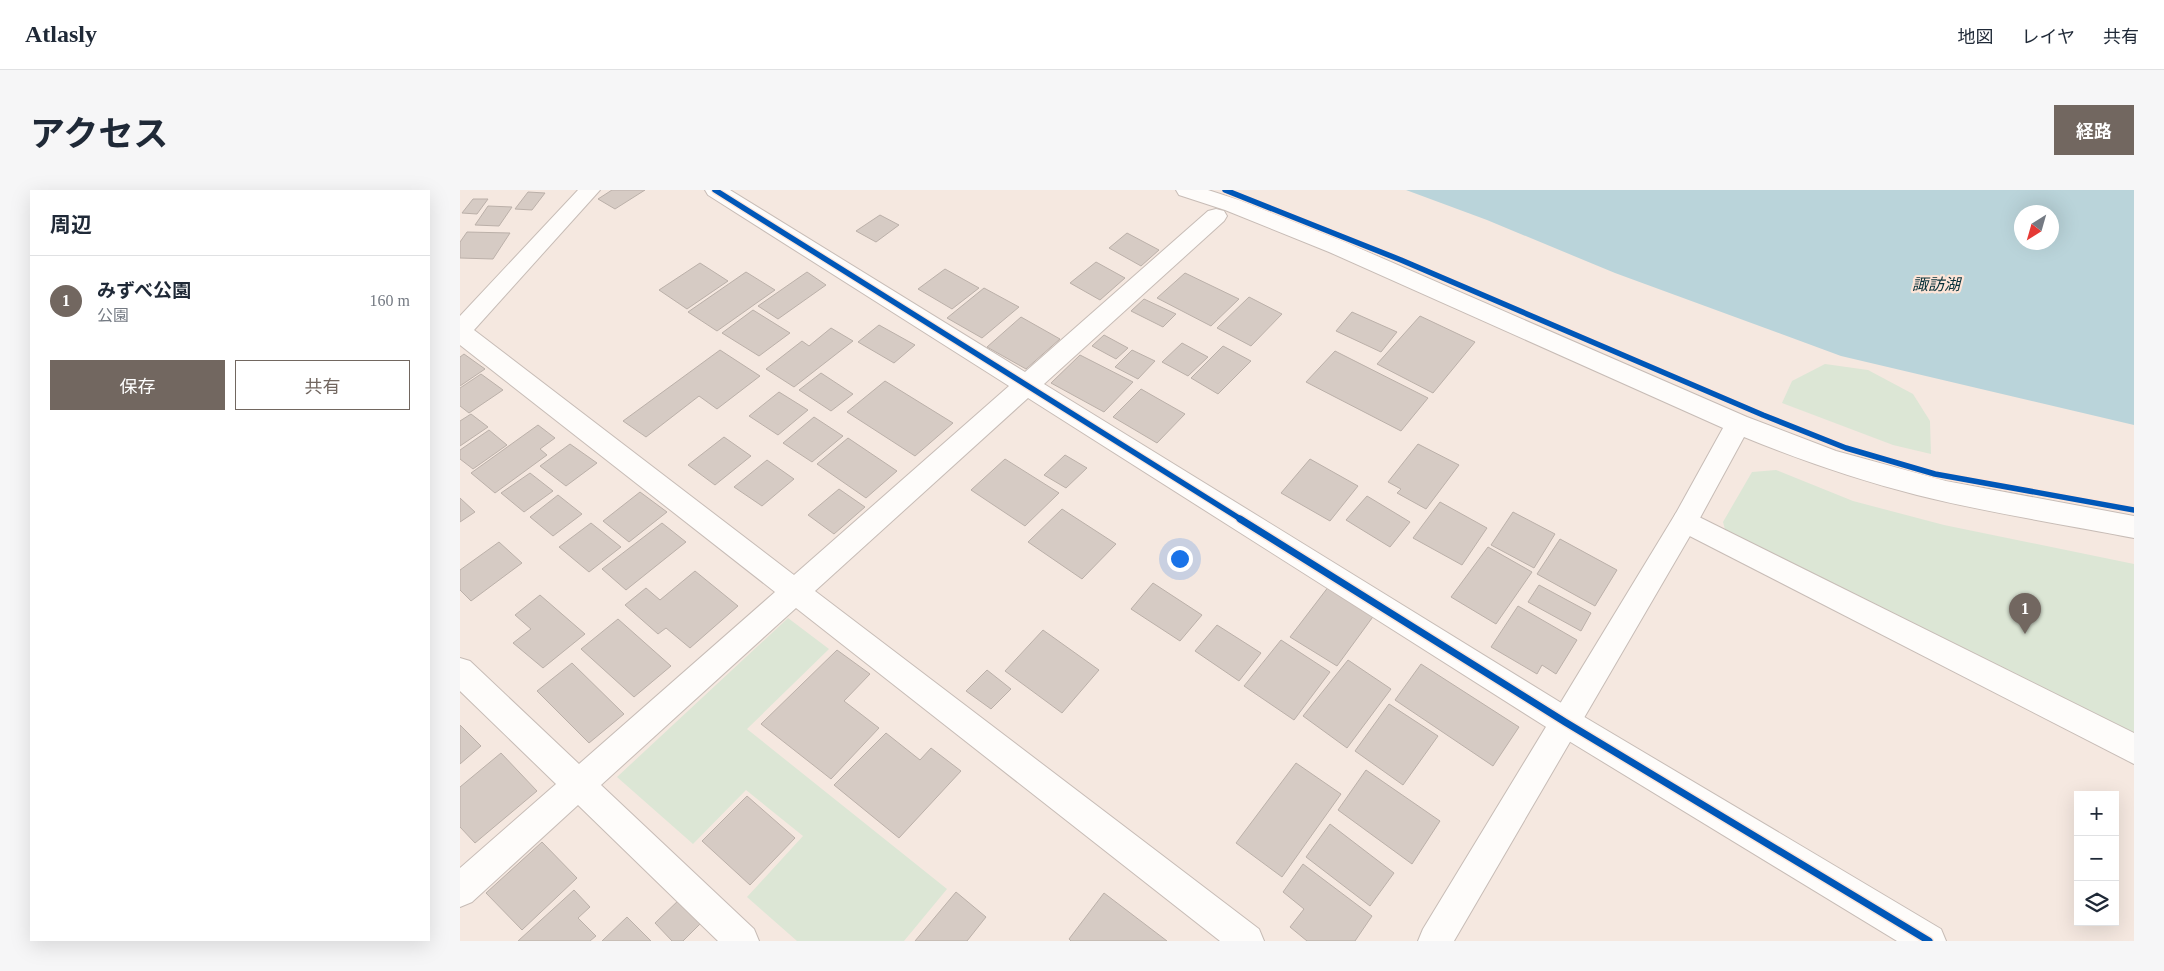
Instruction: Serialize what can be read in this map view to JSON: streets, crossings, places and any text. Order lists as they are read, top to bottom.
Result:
{
  "water": ["諏訪湖"],
  "north": "bottom left",
  "page": {
    "header": "Atlasly",
    "nav": ["地図", "レイヤ", "共有"],
    "title": "アクセス",
    "buttons": [
      "経路",
      ["保存", "共有"]
    ],
    "heading": "周辺",
    "list": [
      {
        "mark": "1",
        "name": "みずべ公園",
        "note": "公園",
        "value": "160 m"
      }
    ],
    "pins": "1",
    "map_buttons": ["+", "−"]
  }
}
